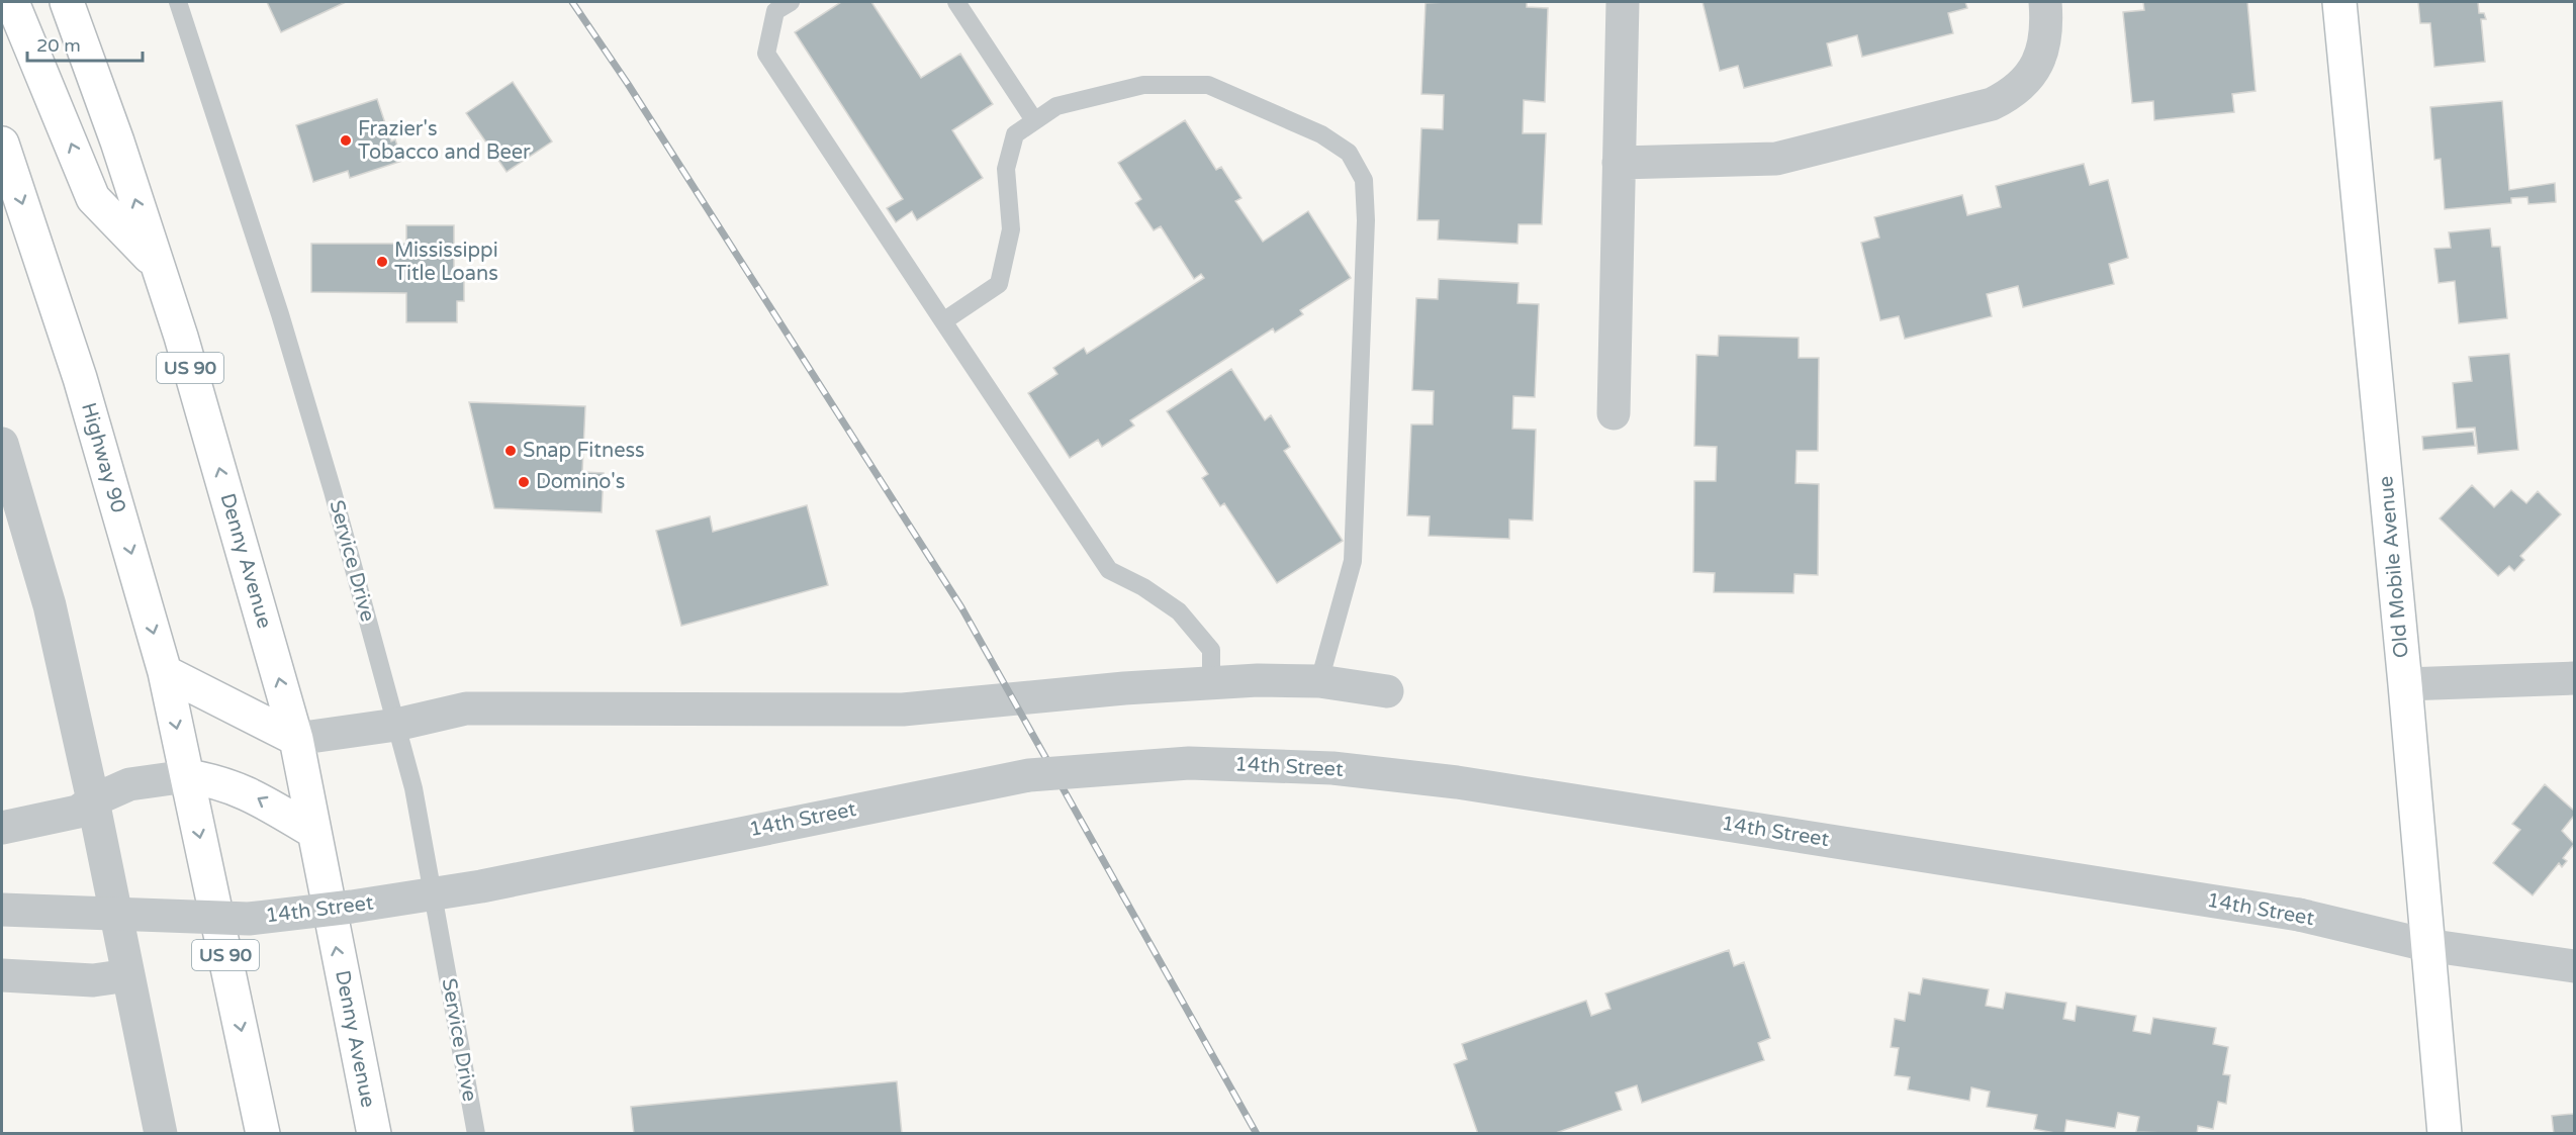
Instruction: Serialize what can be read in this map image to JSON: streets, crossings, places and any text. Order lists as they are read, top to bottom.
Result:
{
  "streets": {
    "main road": [
      "US 90",
      "Highway 90",
      "Denny Avenue",
      "Old Mobile Avenue"
    ],
    "street": ["14th Street"],
    "lane": ["Service Drive"]
  },
  "crossings": [
    ["US 90", "Highway 90"],
    ["Old Mobile Avenue", "14th Street"]
  ],
  "one_way": ["Highway 90"],
  "places": [
    "Frazier's Tobacco and Beer",
    "Mississippi Title Loans",
    "Snap Fitness",
    "Domino's"
  ],
  "scale_bar": "20 m"
}
